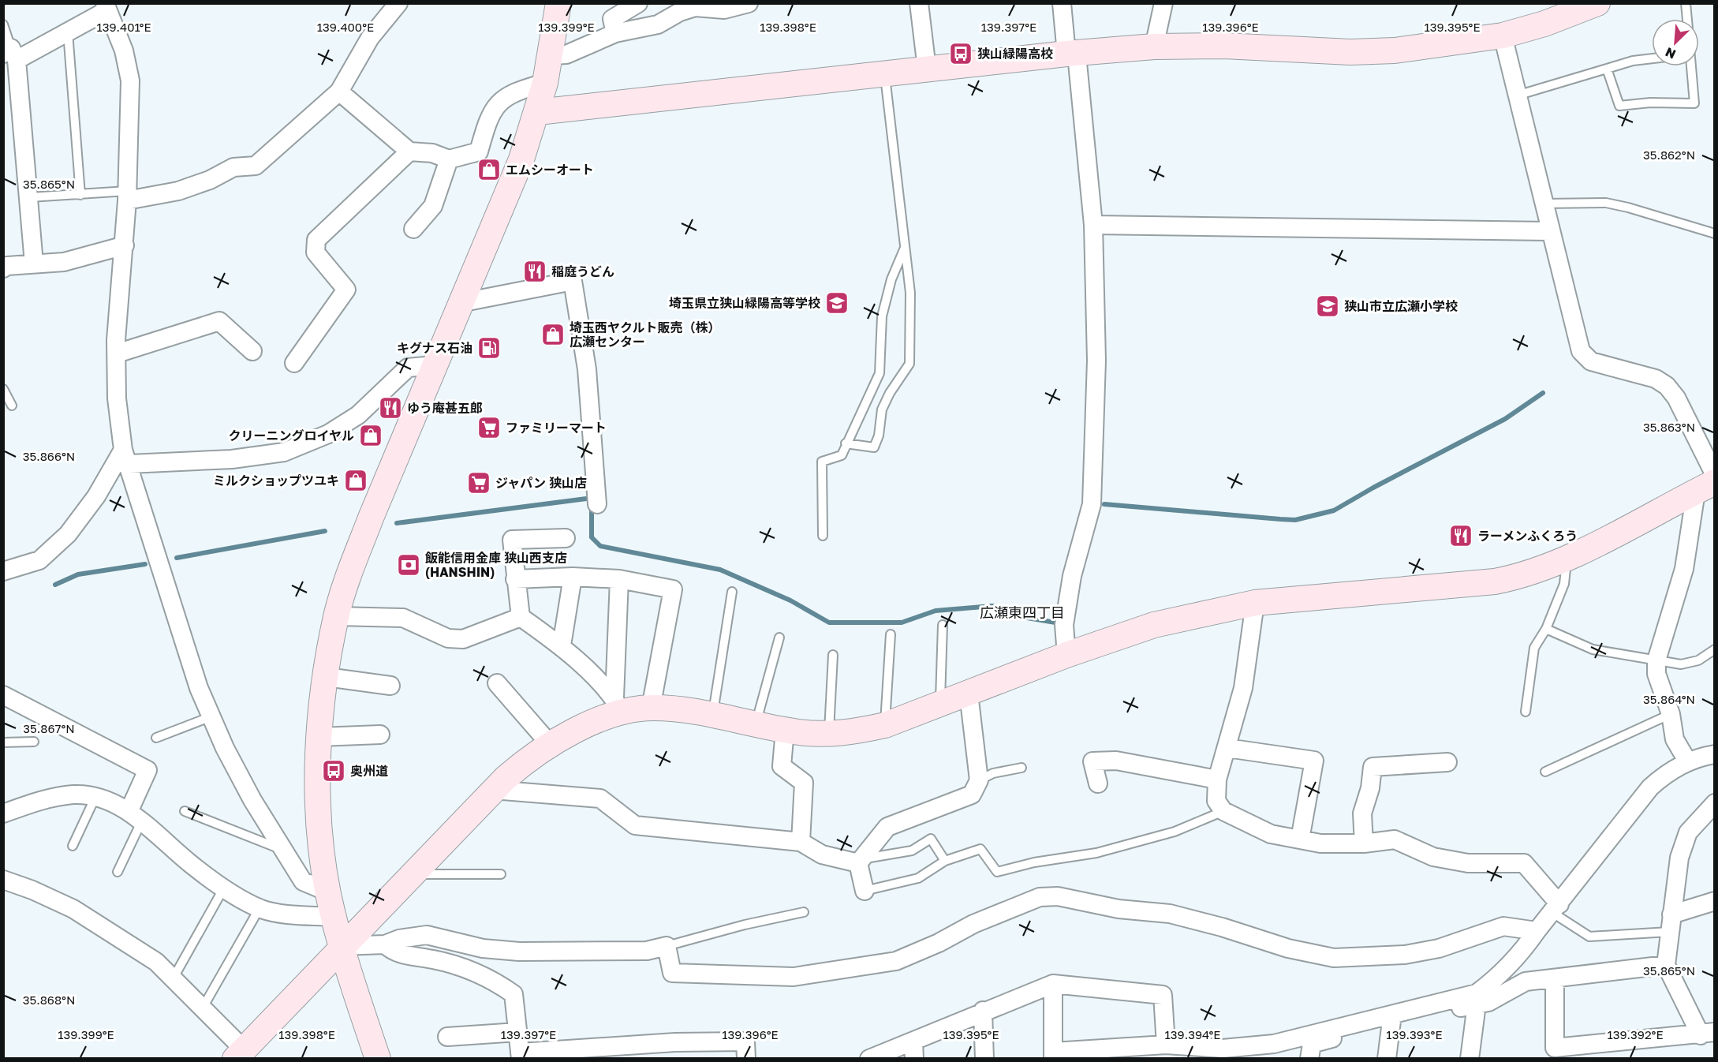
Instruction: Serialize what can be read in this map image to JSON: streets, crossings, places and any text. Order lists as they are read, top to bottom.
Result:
{
  "districts": ["広瀬東四丁目"],
  "places": {
    "bus stop": ["狭山緑陽高校", "奥州道"],
    "shop": [
      "エムシーオート",
      "埼玉西ヤクルト販売（株） 広瀬センター",
      "クリーニングロイヤル",
      "ミルクショップツユキ"
    ],
    "restaurant": ["稲庭うどん", "ゆう庵甚五郎", "ラーメンふくろう"],
    "school or university": ["埼玉県立狭山緑陽高等学校", "狭山市立広瀬小学校"],
    "fuel station": ["キグナス石油"],
    "supermarket": ["ファミリーマート", "ジャパン 狭山店"],
    "bank": ["飯能信用金庫 狭山西支店 (HANSHIN)"]
  },
  "north": "bottom left",
  "coordinates": [
    "139.401°E",
    "139.400°E",
    "139.399°E",
    "139.398°E",
    "139.397°E",
    "139.396°E",
    "139.395°E",
    "35.862°N",
    "35.865°N",
    "35.863°N",
    "35.866°N",
    "35.864°N",
    "35.867°N",
    "35.868°N",
    "139.394°E",
    "139.393°E",
    "139.392°E"
  ]
}
